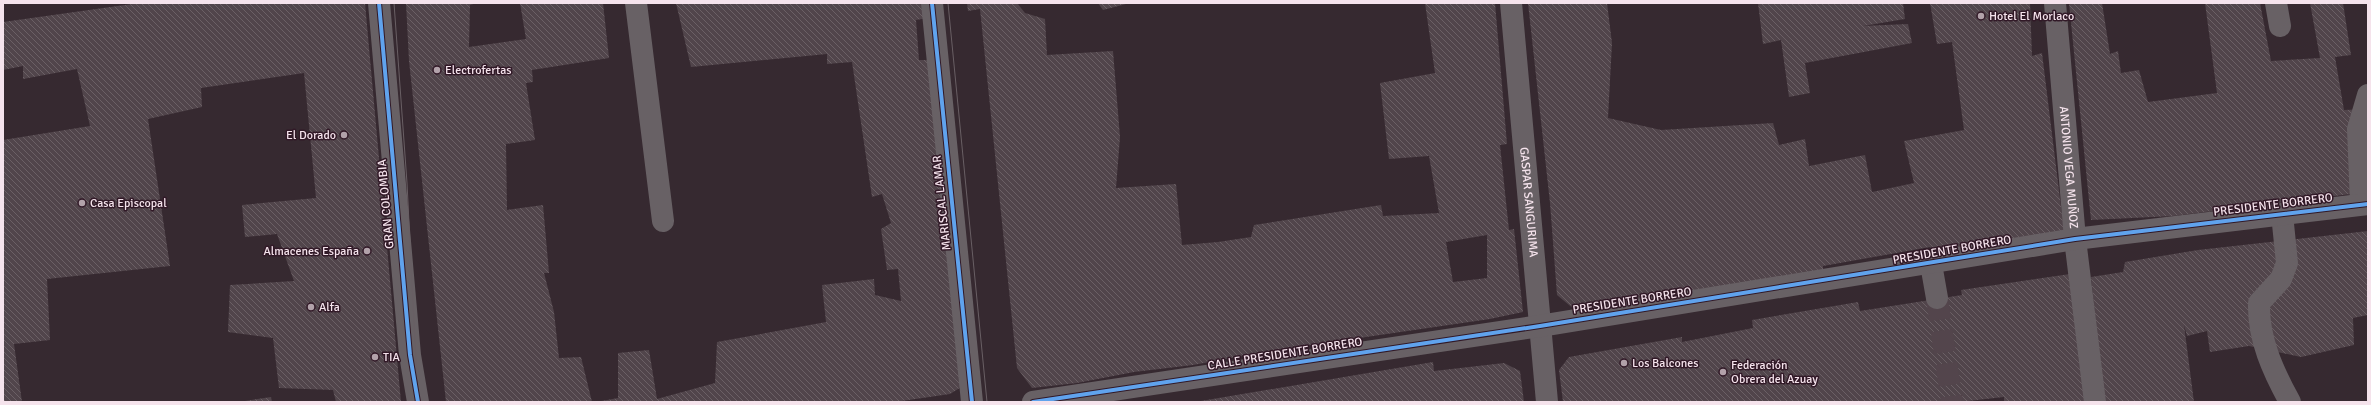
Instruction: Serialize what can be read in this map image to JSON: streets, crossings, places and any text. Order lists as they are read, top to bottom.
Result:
{
  "streets": {
    "street": [
      "ANTONIO VEGA MUÑOZ",
      "MARISCAL LAMAR",
      "GASPAR SANGURIMA",
      "GRAN COLOMBIA",
      "PRESIDENTE BORRERO",
      "CALLE PRESIDENTE BORRERO"
    ]
  },
  "crossings": [
    ["ANTONIO VEGA MUÑOZ", "PRESIDENTE BORRERO"],
    ["GASPAR SANGURIMA", "PRESIDENTE BORRERO"],
    ["GASPAR SANGURIMA", "CALLE PRESIDENTE BORRERO"],
    ["PRESIDENTE BORRERO", "CALLE PRESIDENTE BORRERO"]
  ],
  "places": [
    "Hotel El Morlaco",
    "Electrofertas",
    "El Dorado",
    "Casa Episcopal",
    "Almacenes España",
    "Alfa",
    "TIA",
    "Los Balcones",
    "Federación Obrera del Azuay"
  ]
}
